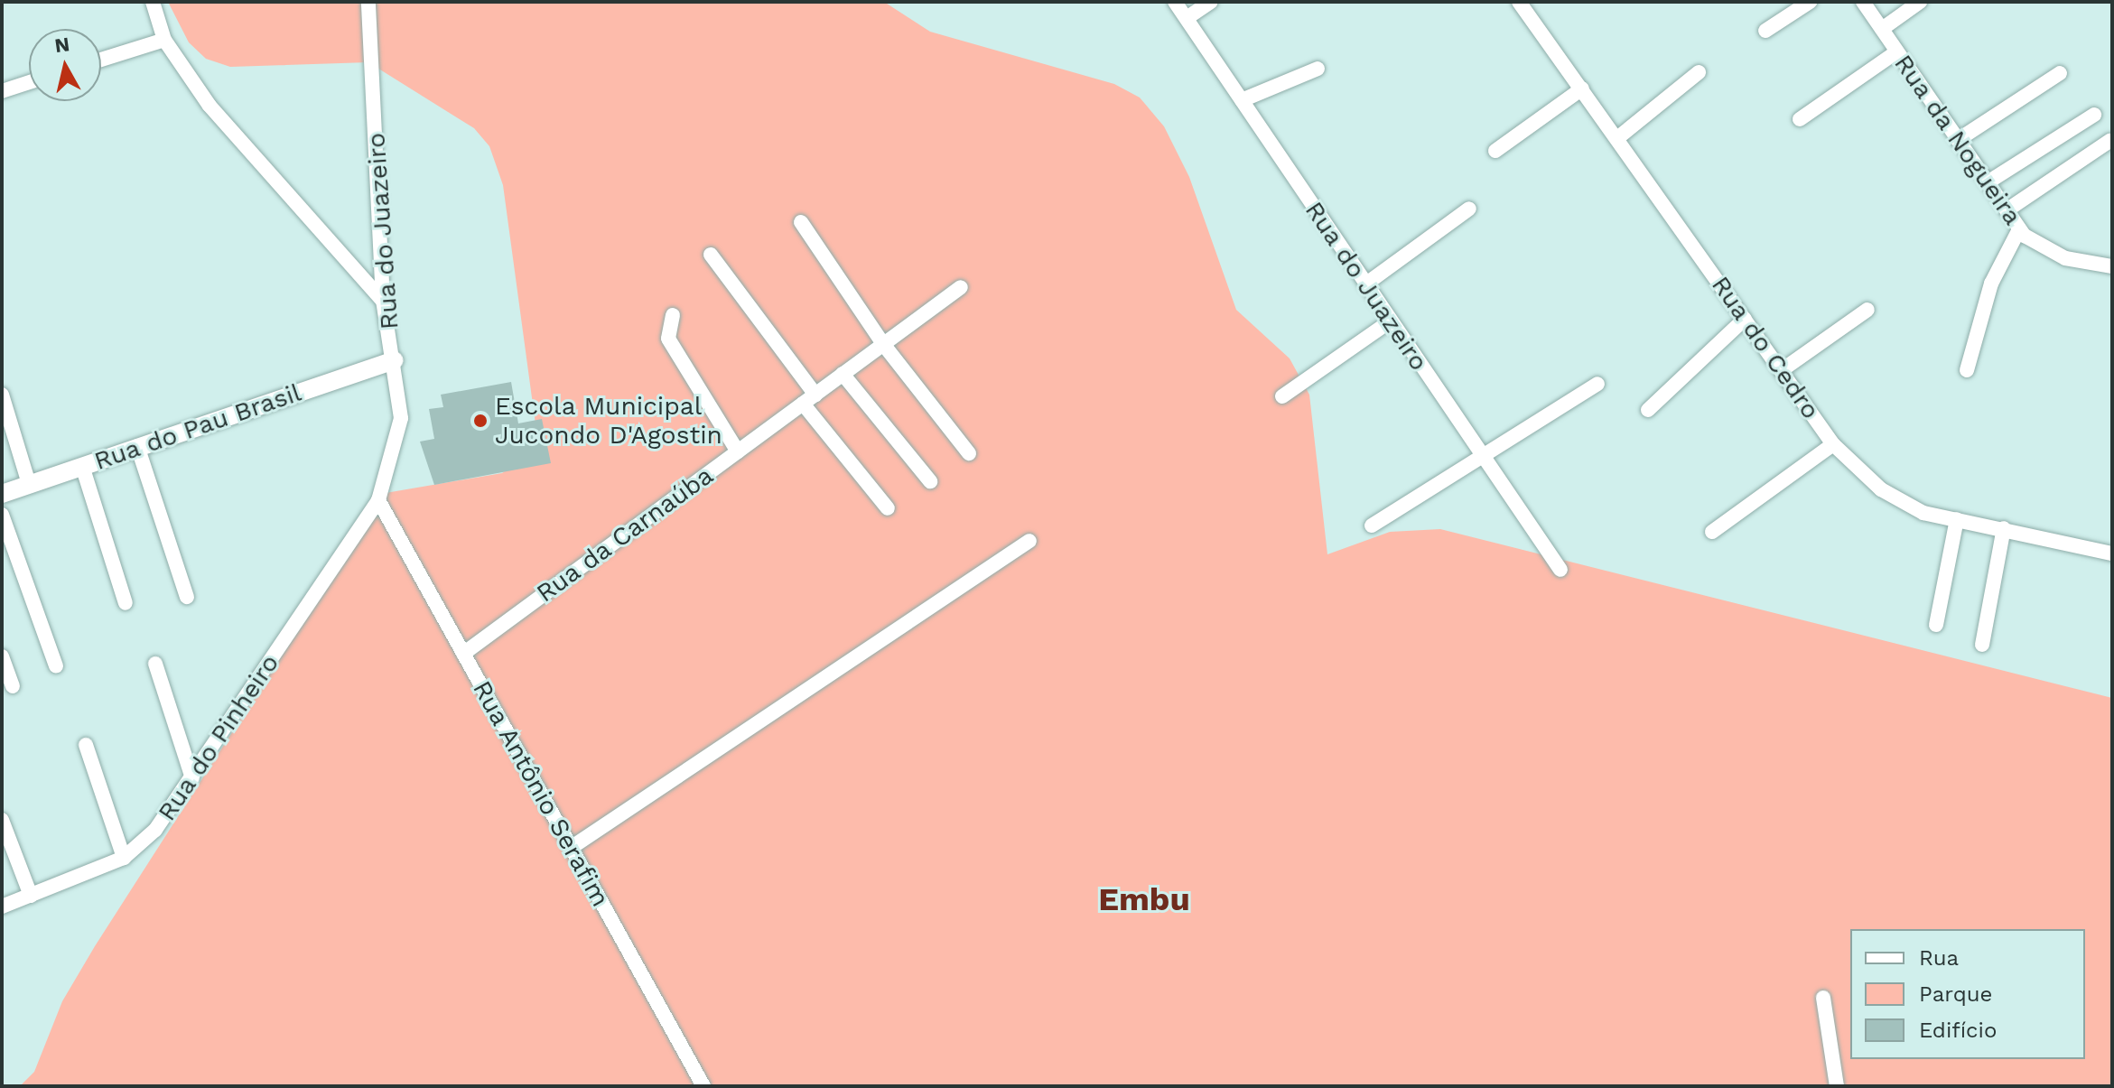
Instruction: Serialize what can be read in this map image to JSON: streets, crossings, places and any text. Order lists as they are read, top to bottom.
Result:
{
  "streets": {
    "street": [
      "Rua da Nogueira",
      "Rua do Juazeiro",
      "Rua do Cedro",
      "Rua do Pau Brasil",
      "Rua da Carnaúba",
      "Rua do Pinheiro",
      "Rua Antônio Serafim"
    ]
  },
  "crossings": [
    ["Rua do Juazeiro", "Rua do Pau Brasil"],
    ["Rua do Juazeiro", "Rua do Pinheiro"],
    ["Rua do Juazeiro", "Rua Antônio Serafim"],
    ["Rua da Carnaúba", "Rua Antônio Serafim"],
    ["Rua do Pinheiro", "Rua Antônio Serafim"]
  ],
  "districts": ["Embu"],
  "places": ["Escola Municipal Jucondo D'Agostin"],
  "legend": ["Rua", "Parque", "Edifício"],
  "north": "top"
}
